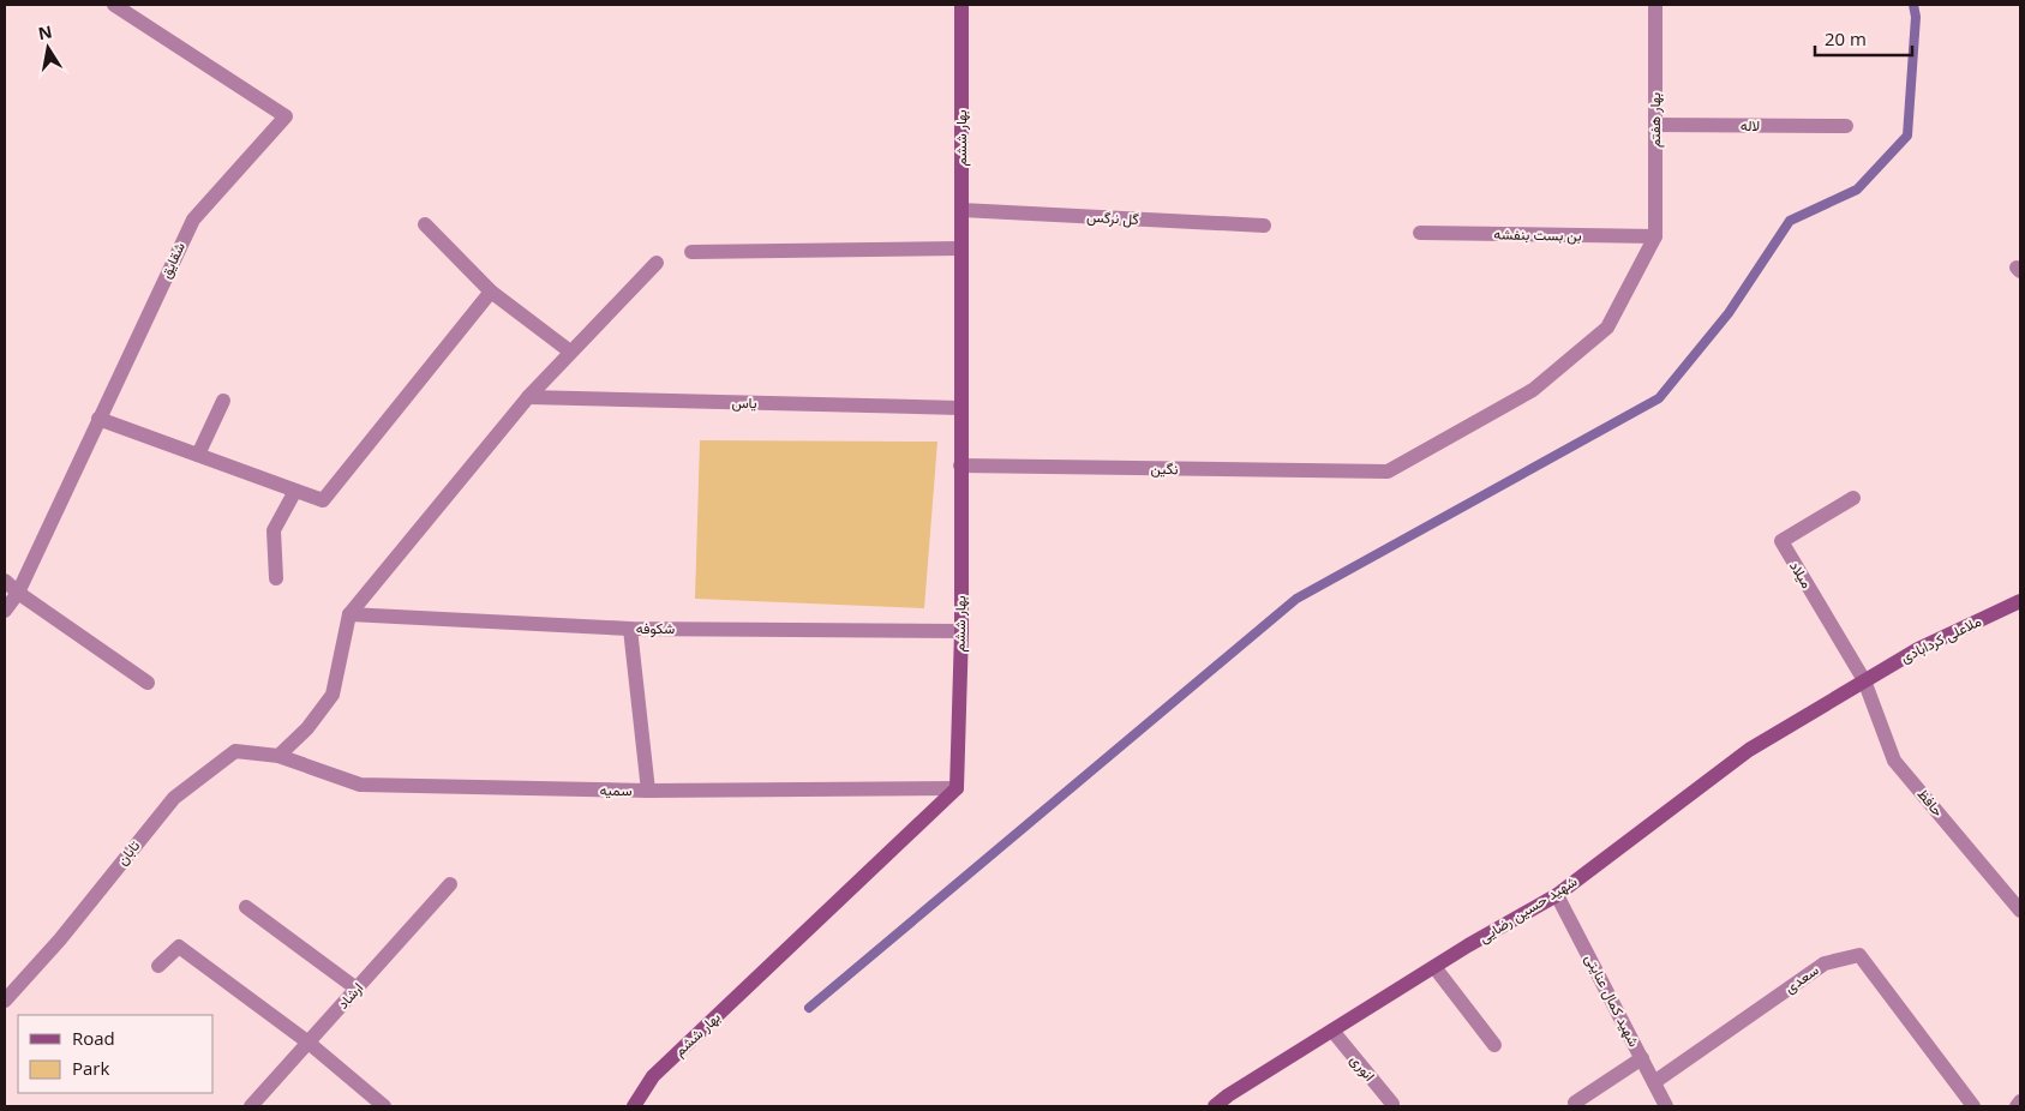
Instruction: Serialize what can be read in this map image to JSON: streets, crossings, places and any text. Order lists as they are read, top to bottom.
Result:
{
  "streets": {
    "street": [
      "بهار هفتم",
      "لاله",
      "بهار ششم",
      "گل نرگس",
      "بن بست بنفشه",
      "شقایق",
      "یاس",
      "نگین",
      "میلاد",
      "شکوفه",
      "ملاعلی کردابادی",
      "سمیه",
      "حافظ",
      "تابان",
      "شهید حسین رضایی",
      "سعدی",
      "ارشاد",
      "شهید کمال عنایتی",
      "انوری"
    ]
  },
  "crossings": [
    ["بهار هفتم", "لاله"],
    ["بهار هفتم", "بن بست بنفشه"],
    ["بهار هفتم", "نگین"],
    ["بهار ششم", "گل نرگس"],
    ["بهار ششم", "یاس"],
    ["بهار ششم", "نگین"],
    ["بهار ششم", "شکوفه"],
    ["بهار ششم", "سمیه"],
    ["بن بست بنفشه", "نگین"],
    ["میلاد", "ملاعلی کردابادی"],
    ["میلاد", "حافظ"],
    ["میلاد", "شهید حسین رضایی"],
    ["ملاعلی کردابادی", "حافظ"],
    ["ملاعلی کردابادی", "شهید حسین رضایی"],
    ["سمیه", "تابان"],
    ["حافظ", "شهید حسین رضایی"],
    ["شهید حسین رضایی", "شهید کمال عنایتی"],
    ["شهید حسین رضایی", "انوری"],
    ["سعدی", "شهید کمال عنایتی"]
  ],
  "legend": ["Road", "Park"],
  "scale_bar": "20 m",
  "north": "top"
}
